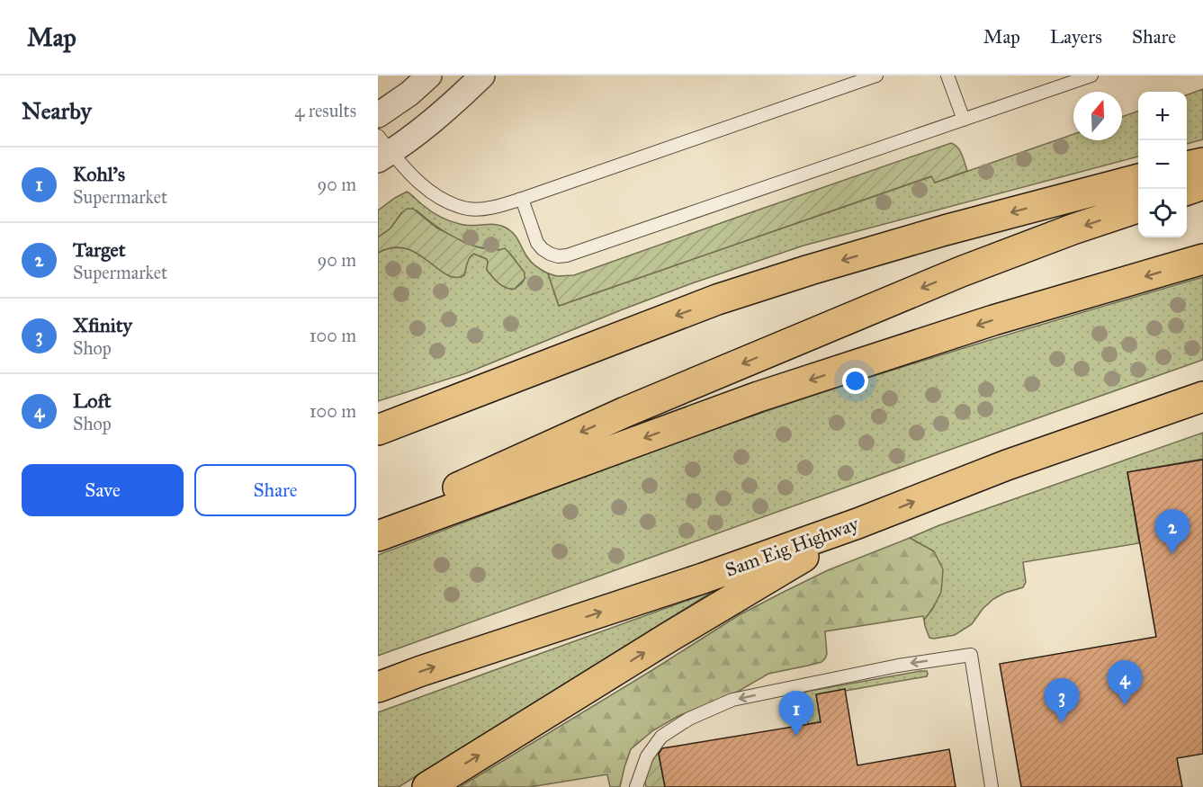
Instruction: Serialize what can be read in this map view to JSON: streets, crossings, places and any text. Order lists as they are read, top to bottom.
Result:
{
  "streets": {
    "highway": ["Sam Eig Highway"]
  },
  "north": "top",
  "page": {
    "header": "Map",
    "nav": ["Map", "Layers", "Share"],
    "heading": ["Nearby", "4 results"],
    "map_buttons": ["+", "−"],
    "list": [
      {
        "mark": "1",
        "name": "Kohl's",
        "note": "Supermarket",
        "value": "90 m"
      },
      {
        "mark": "2",
        "name": "Target",
        "note": "Supermarket",
        "value": "90 m"
      },
      {
        "mark": "3",
        "name": "Xfinity",
        "note": "Shop",
        "value": "100 m"
      },
      {
        "mark": "4",
        "name": "Loft",
        "note": "Shop",
        "value": "100 m"
      }
    ],
    "buttons": ["Save", "Share"],
    "pins": [
      "2",
      "4",
      "3",
      "1"
    ]
  }
}
